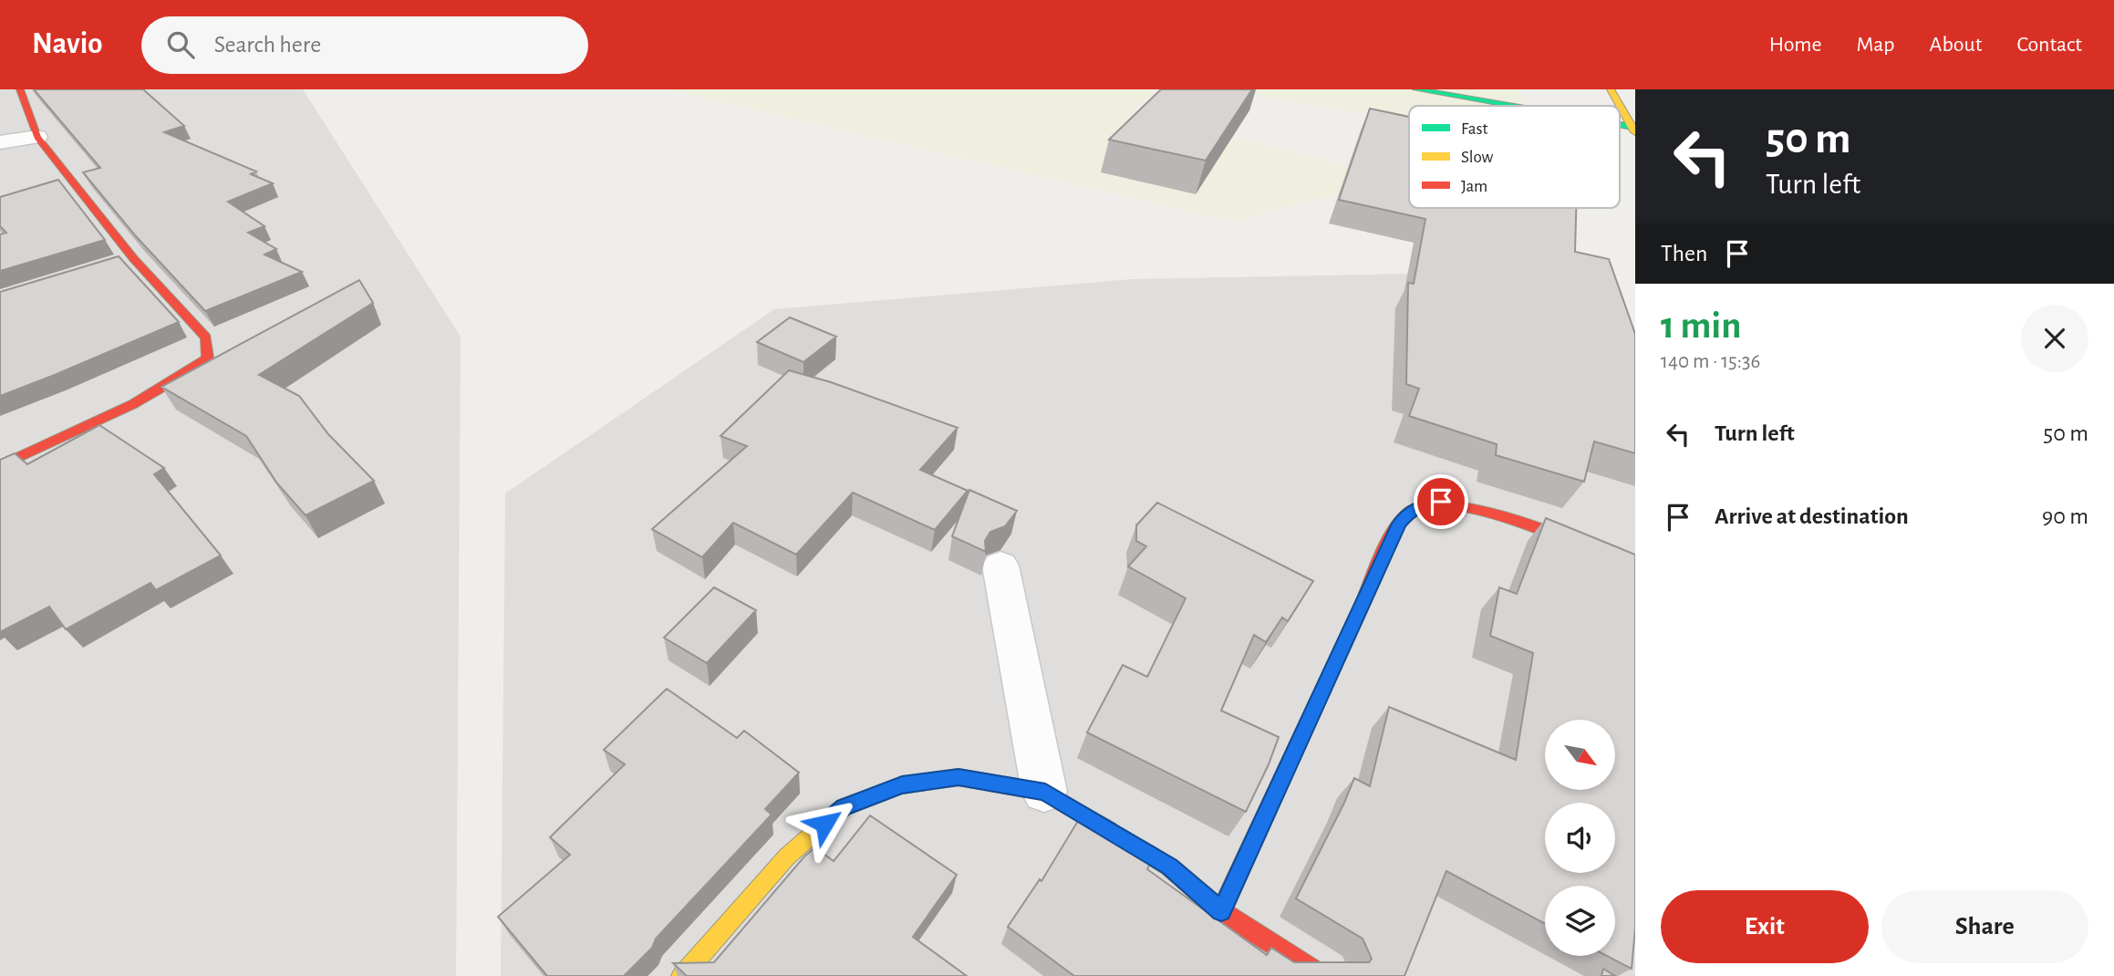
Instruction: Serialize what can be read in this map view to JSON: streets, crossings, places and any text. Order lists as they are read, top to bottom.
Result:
{
  "legend": ["Fast", "Slow", "Jam"],
  "north": "bottom right",
  "page": {
    "header": "Navio",
    "search": "Search here",
    "nav": [
      "Home",
      "Map",
      "About",
      "Contact"
    ],
    "turn": ["50 m", "Turn left"],
    "then": "Then",
    "heading": ["1 min", "140 m · 15:36"],
    "list": [
      {
        "name": "Turn left",
        "value": "50 m"
      },
      {
        "name": "Arrive at destination",
        "value": "90 m"
      }
    ],
    "buttons": ["Exit", "Share"]
  }
}
